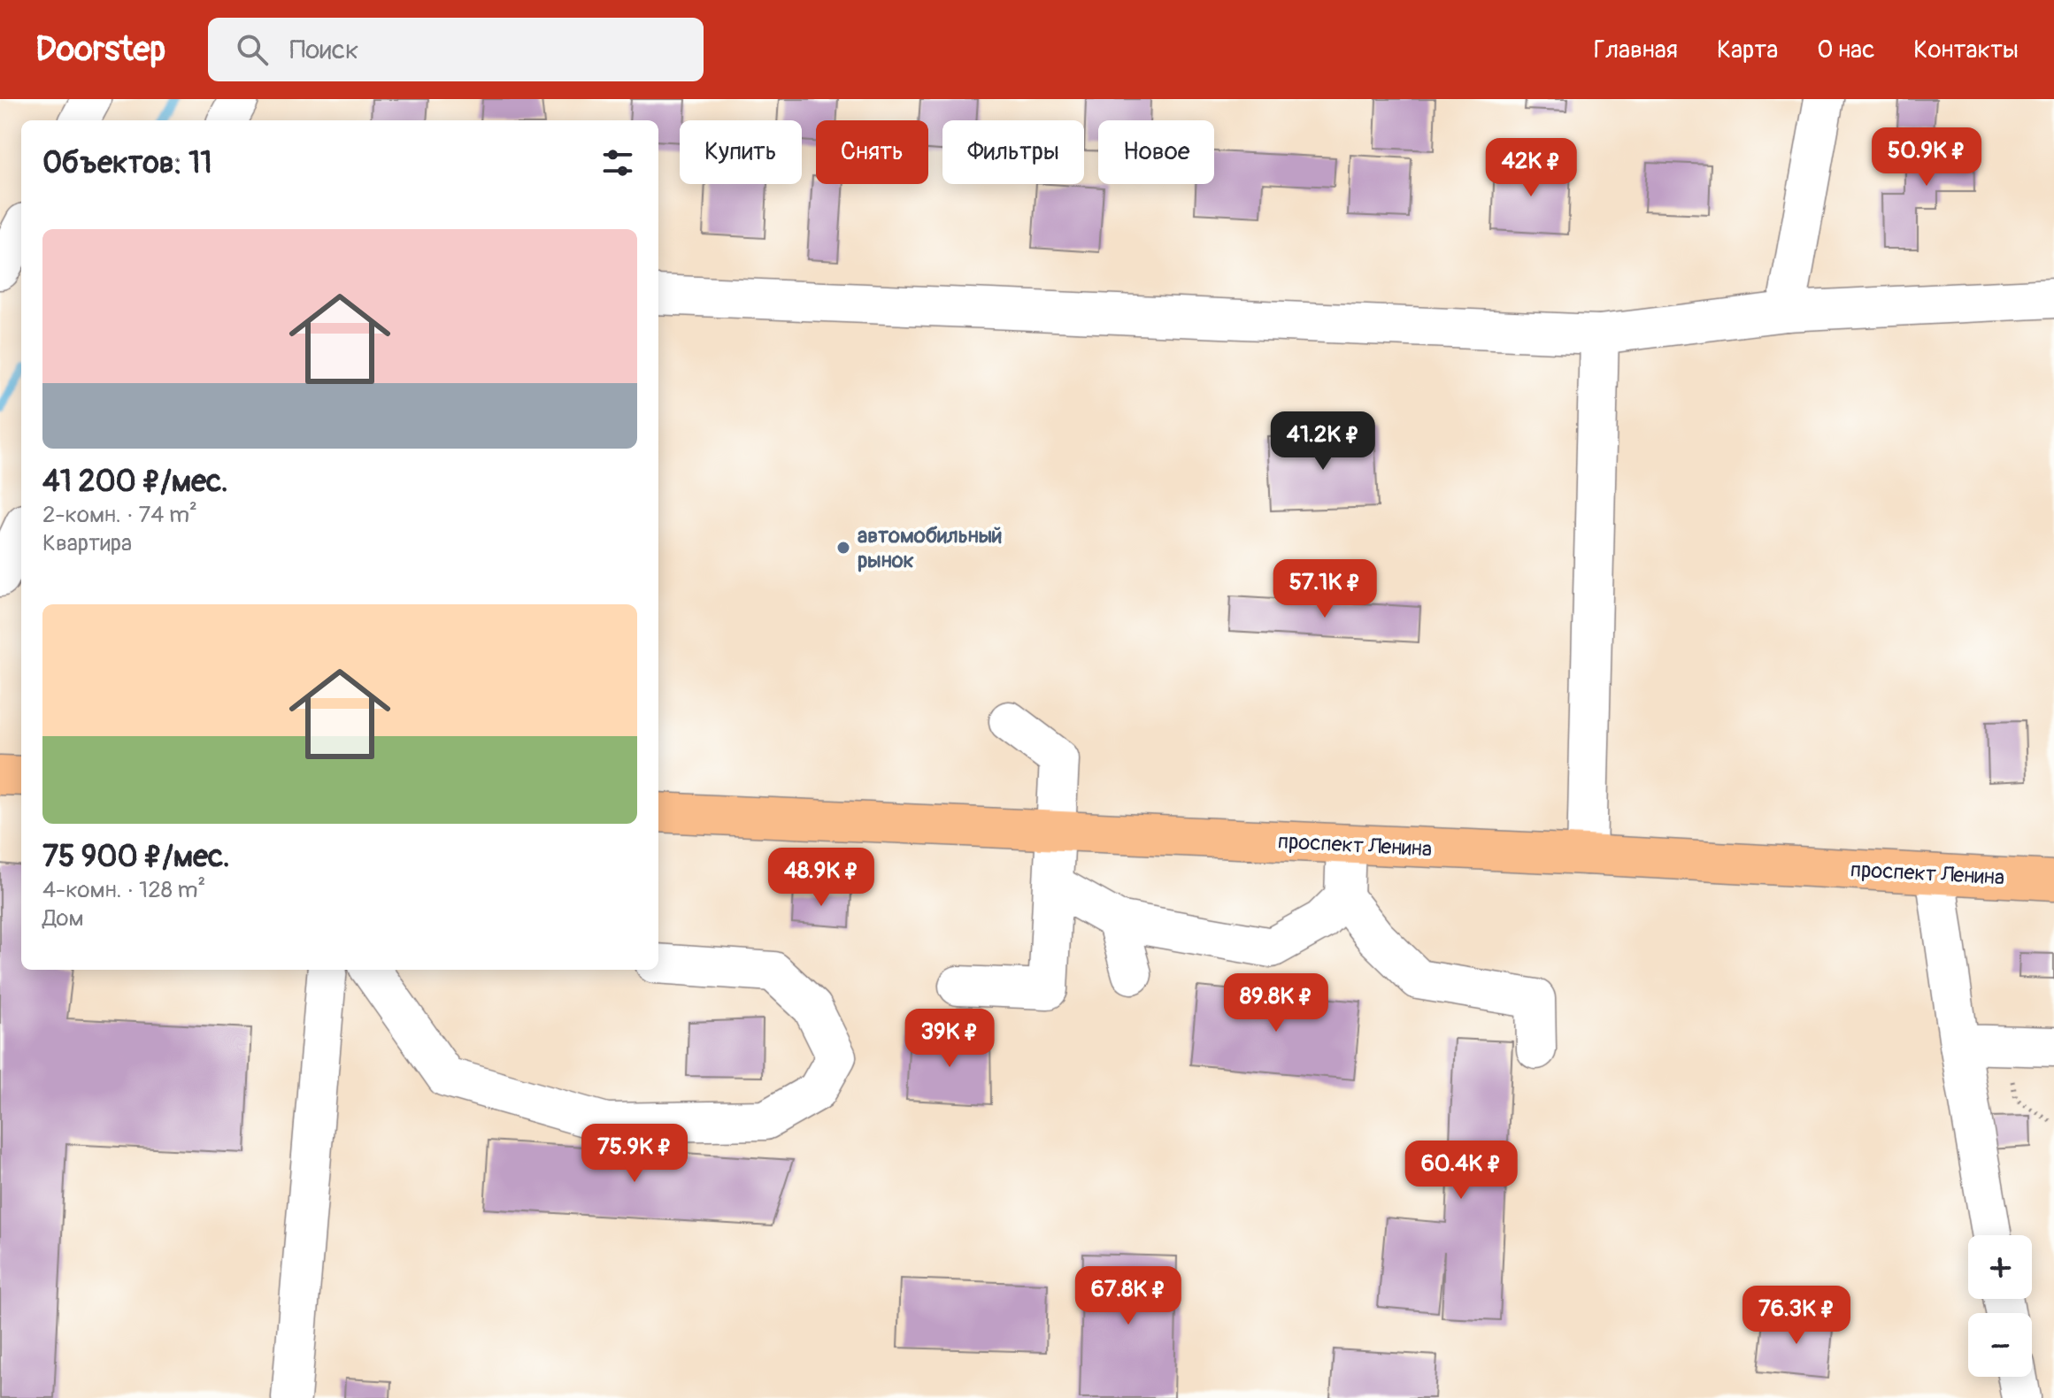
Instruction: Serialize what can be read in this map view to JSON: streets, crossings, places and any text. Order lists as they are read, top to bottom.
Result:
{
  "streets": {
    "main road": ["проспект Ленина"]
  },
  "places": ["автомобильный рынок"],
  "page": {
    "header": "Doorstep",
    "search": "Поиск",
    "nav": [
      "Главная",
      "Карта",
      "О нас",
      "Контакты"
    ],
    "chip": [
      "Купить",
      "Снять",
      "Фильтры",
      "Новое"
    ],
    "heading": "Объектов: 11",
    "price": [
      "50.9K ₽",
      "42K ₽",
      "41.2K ₽",
      "57.1K ₽",
      "48.9K ₽",
      "89.8K ₽",
      "39K ₽",
      "75.9K ₽",
      "60.4K ₽",
      "67.8K ₽",
      "76.3K ₽"
    ],
    "list": [
      {
        "name": "41 200 ₽/мес.",
        "note": "2-комн. · 74 m² · Квартира"
      },
      {
        "name": "75 900 ₽/мес.",
        "note": "4-комн. · 128 m² · Дом"
      }
    ],
    "map_buttons": ["+", "−"]
  }
}
